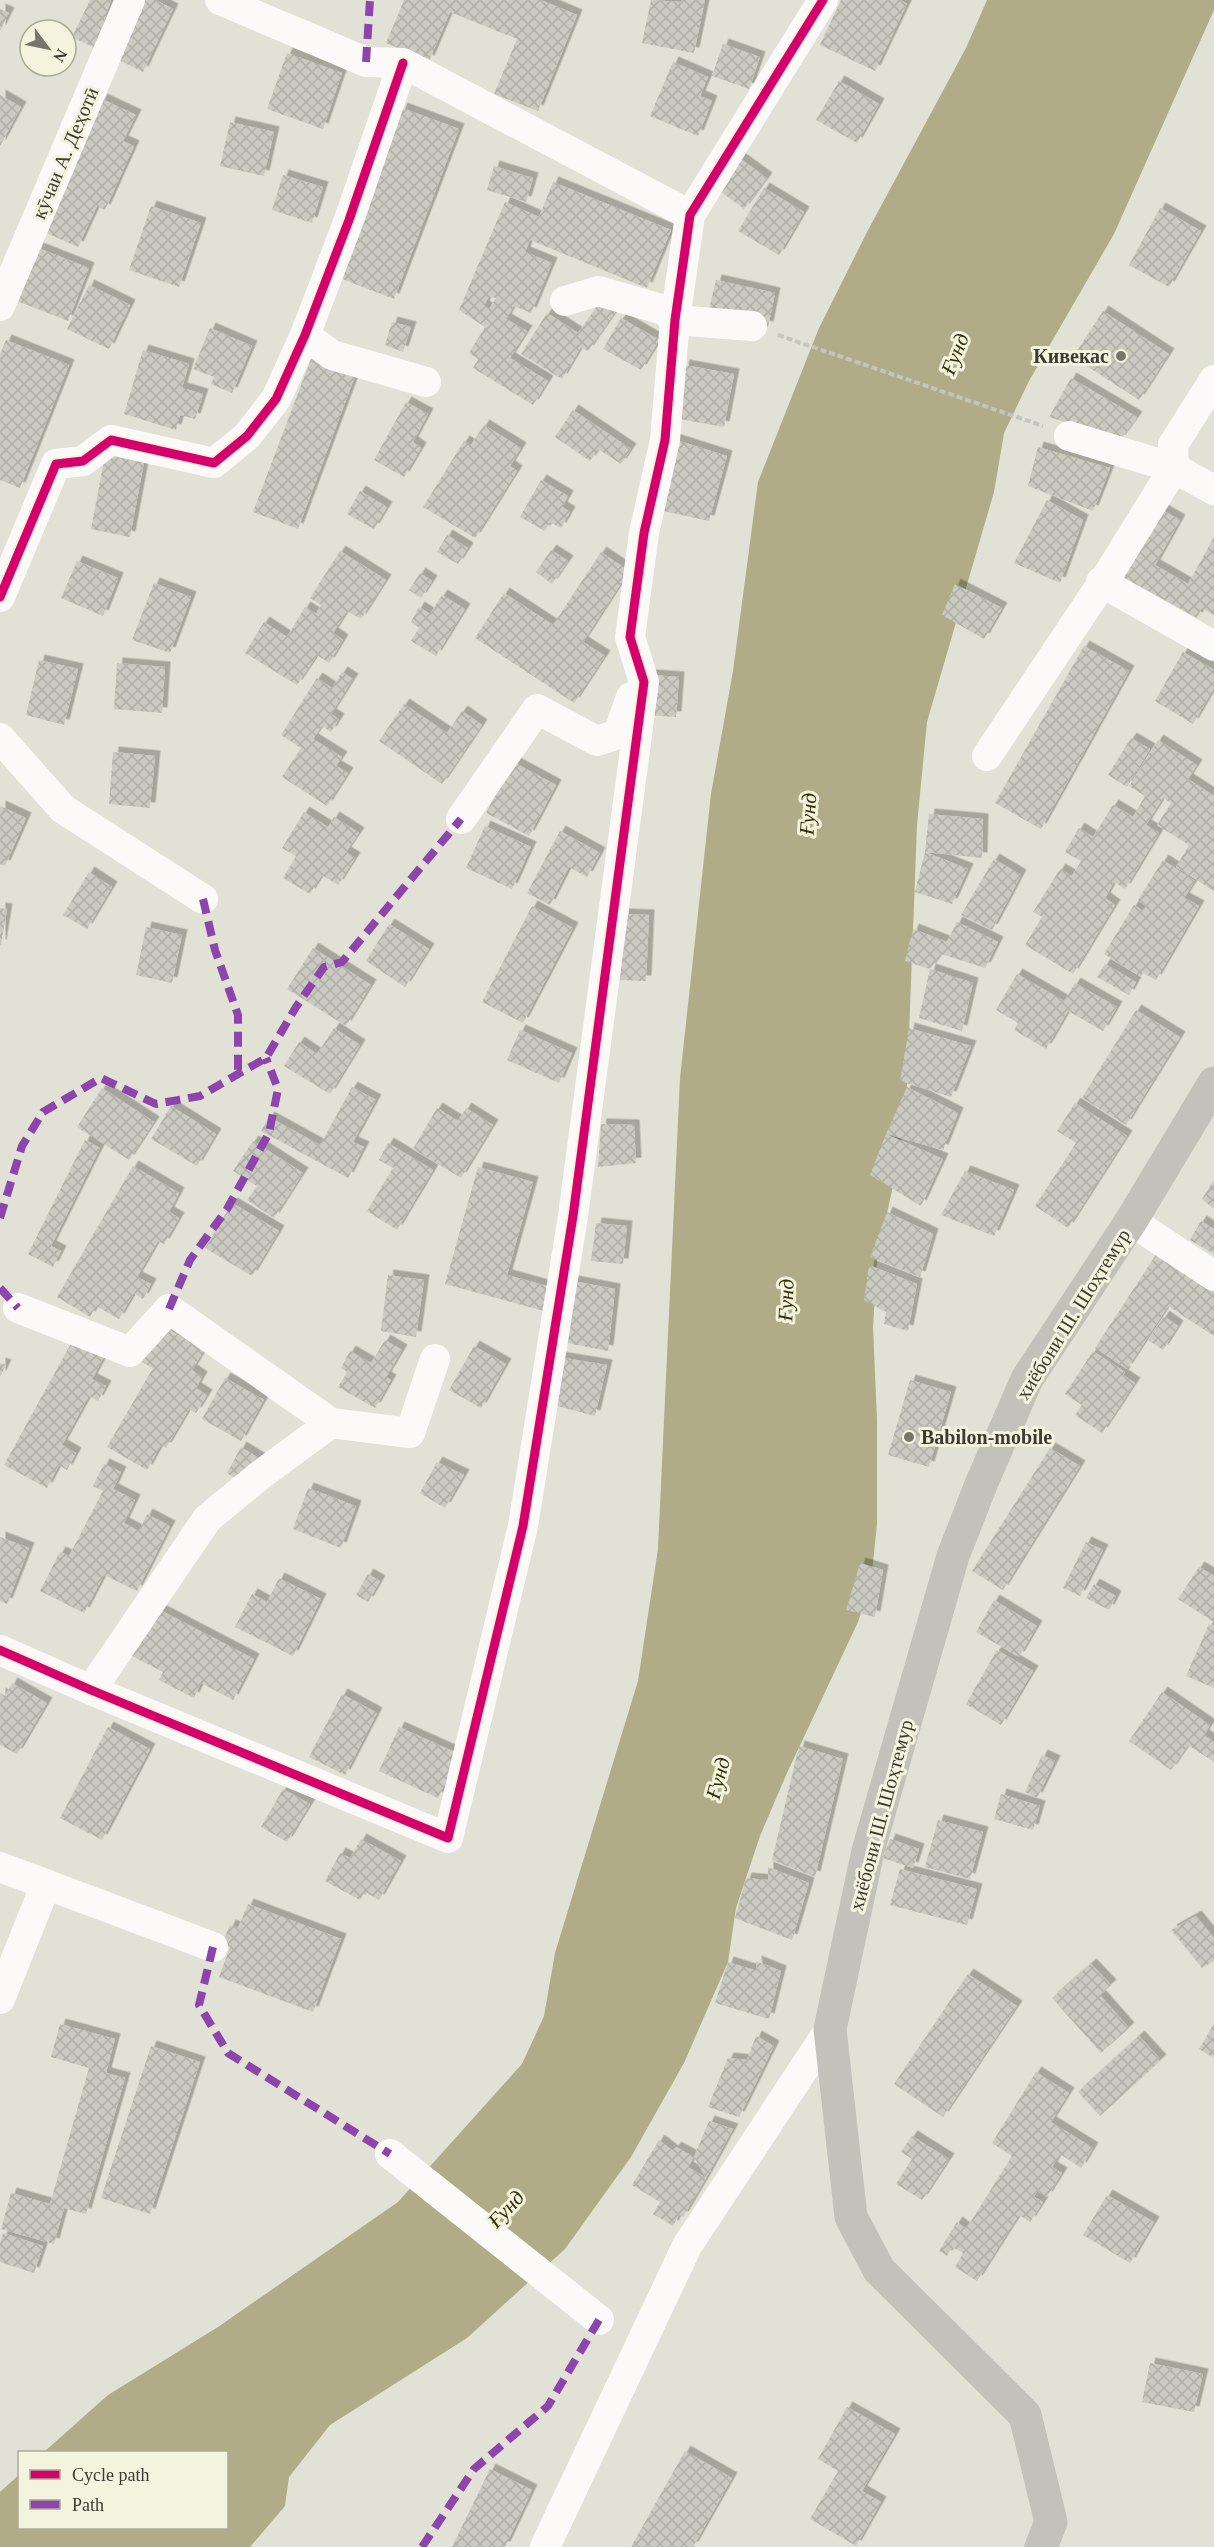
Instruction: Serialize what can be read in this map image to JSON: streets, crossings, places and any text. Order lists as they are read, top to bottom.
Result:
{
  "streets": {
    "main road": ["хиёбони Ш. Шоҳтемур"],
    "street": ["кӯчаи А. Деҳотӣ"]
  },
  "water": ["Ғунд"],
  "places": ["Кивекас", "Babilon-mobile"],
  "legend": ["Cycle path", "Path"],
  "north": "bottom right"
}
